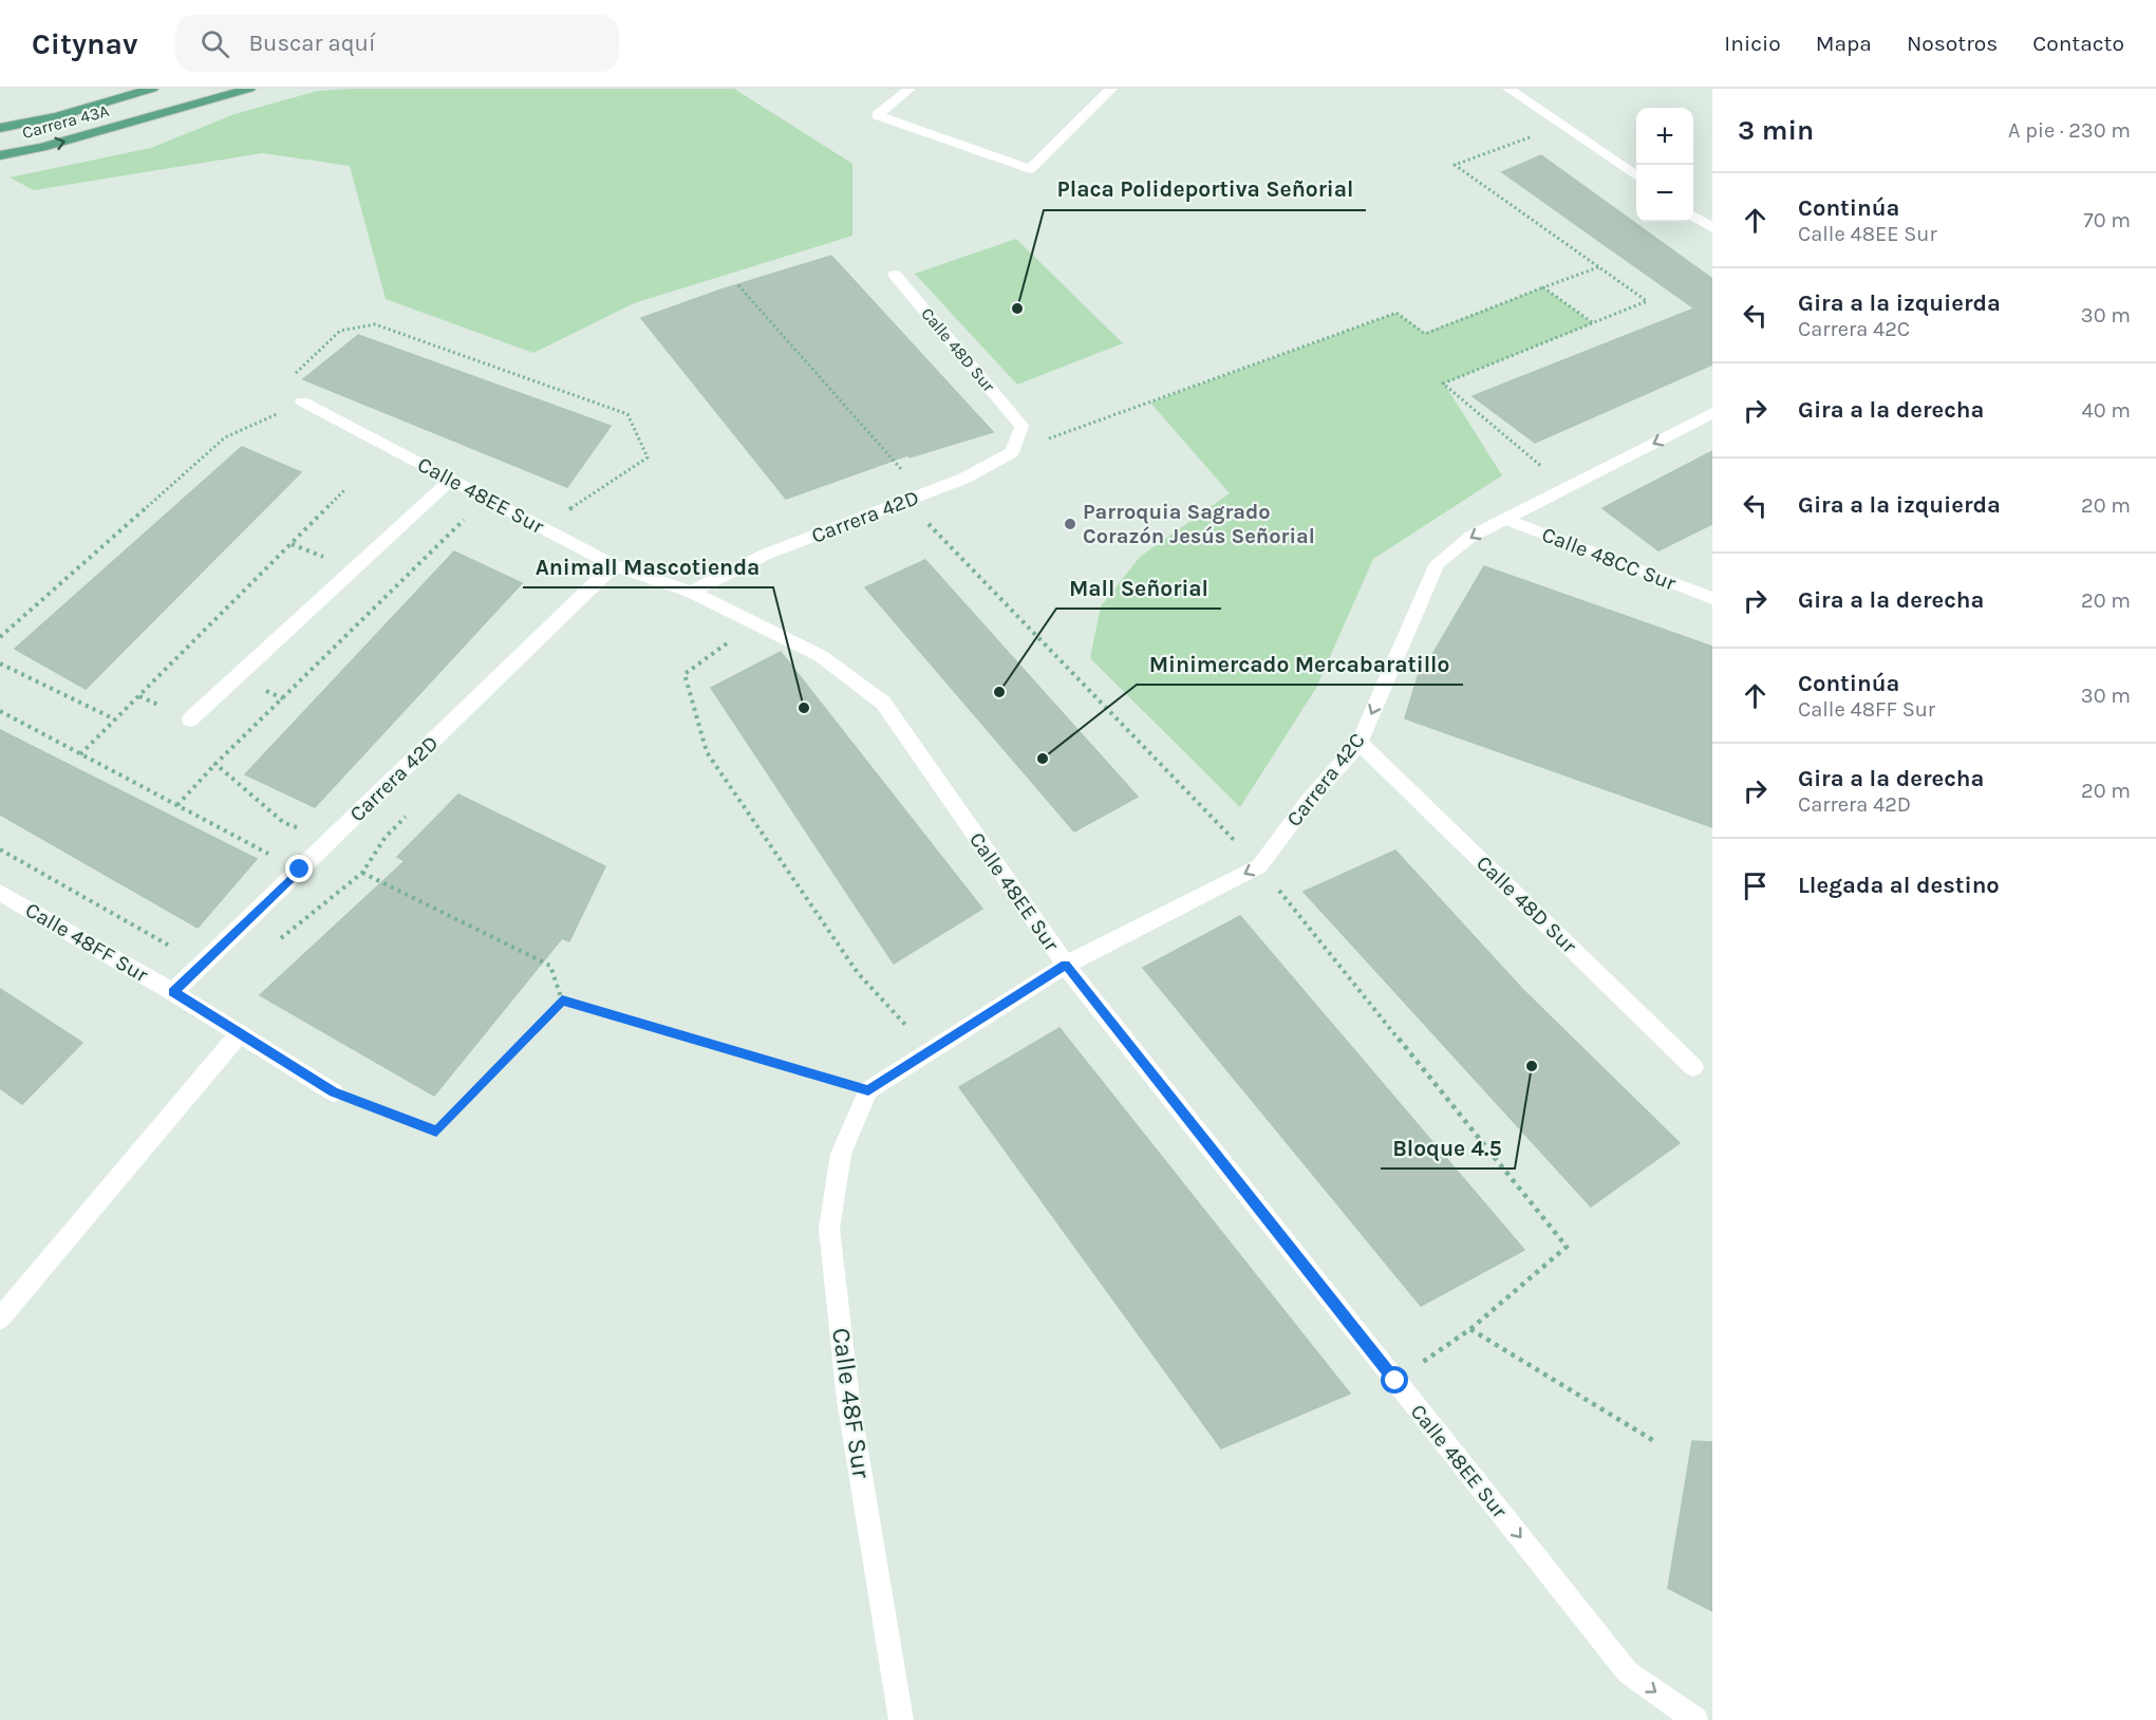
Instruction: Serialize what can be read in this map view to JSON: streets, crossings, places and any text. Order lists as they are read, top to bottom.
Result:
{
  "streets": {
    "main road": ["Carrera 43A"],
    "street": [
      "Calle 48D Sur",
      "Calle 48EE Sur",
      "Carrera 42D",
      "Calle 48CC Sur",
      "Carrera 42C",
      "Calle 48FF Sur",
      "Calle 48F Sur"
    ]
  },
  "crossings": [
    ["Calle 48D Sur", "Carrera 42D"],
    ["Calle 48D Sur", "Carrera 42C"],
    ["Calle 48EE Sur", "Carrera 42D"],
    ["Calle 48EE Sur", "Carrera 42C"],
    ["Carrera 42D", "Calle 48FF Sur"],
    ["Calle 48CC Sur", "Carrera 42C"],
    ["Carrera 42C", "Calle 48F Sur"]
  ],
  "one_way": ["Carrera 42C"],
  "places": [
    "Placa Polideportiva Señorial",
    "Parroquia Sagrado Corazón Jesús Señorial",
    "Mall Señorial",
    "Animall Mascotienda",
    "Minimercado Mercabaratillo",
    "Bloque 4.5"
  ],
  "page": {
    "header": "Citynav",
    "search": "Buscar aquí",
    "nav": [
      "Inicio",
      "Mapa",
      "Nosotros",
      "Contacto"
    ],
    "heading": ["3 min", "A pie · 230 m"],
    "map_buttons": ["+", "−"],
    "list": [
      ["Continúa", "Calle 48EE Sur", "70 m"],
      ["Gira a la izquierda", "Carrera 42C", "30 m"],
      ["Gira a la derecha", "40 m"],
      ["Gira a la izquierda", "20 m"],
      ["Gira a la derecha", "20 m"],
      ["Continúa", "Calle 48FF Sur", "30 m"],
      ["Gira a la derecha", "Carrera 42D", "20 m"],
      "Llegada al destino"
    ]
  }
}
